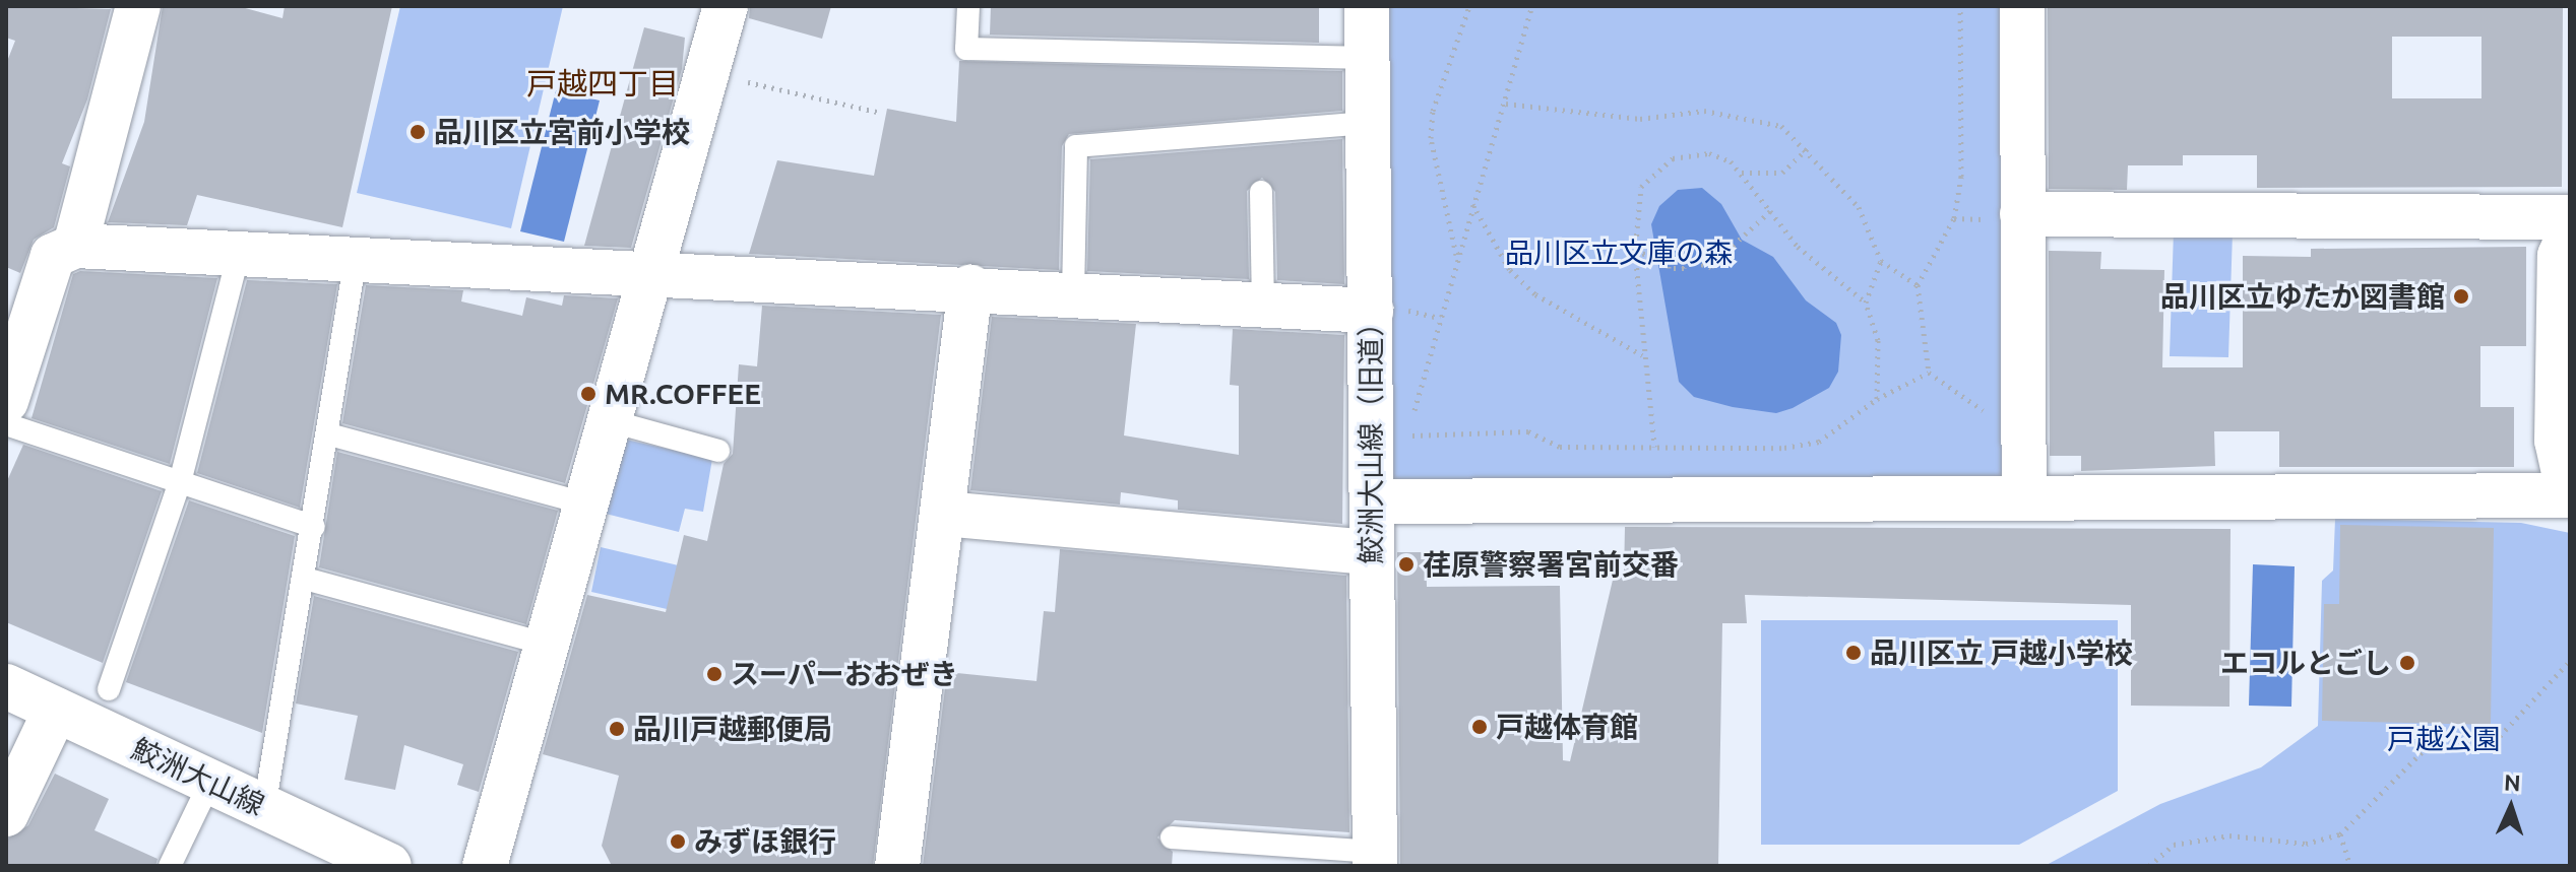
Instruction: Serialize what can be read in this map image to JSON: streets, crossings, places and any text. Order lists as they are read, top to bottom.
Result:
{
  "streets": {
    "street": ["鮫洲大山線（旧道）", "鮫洲大山線"]
  },
  "districts": ["戸越四丁目"],
  "parks": ["品川区立文庫の森", "戸越公園"],
  "places": [
    "品川区立宮前小学校",
    "品川区立ゆたか図書館",
    "MR.COFFEE",
    "荏原警察署宮前交番",
    "品川区立 戸越小学校",
    "エコルとごし",
    "スーパーおおぜき",
    "戸越体育館",
    "品川戸越郵便局",
    "みずほ銀行"
  ],
  "north": "top"
}
